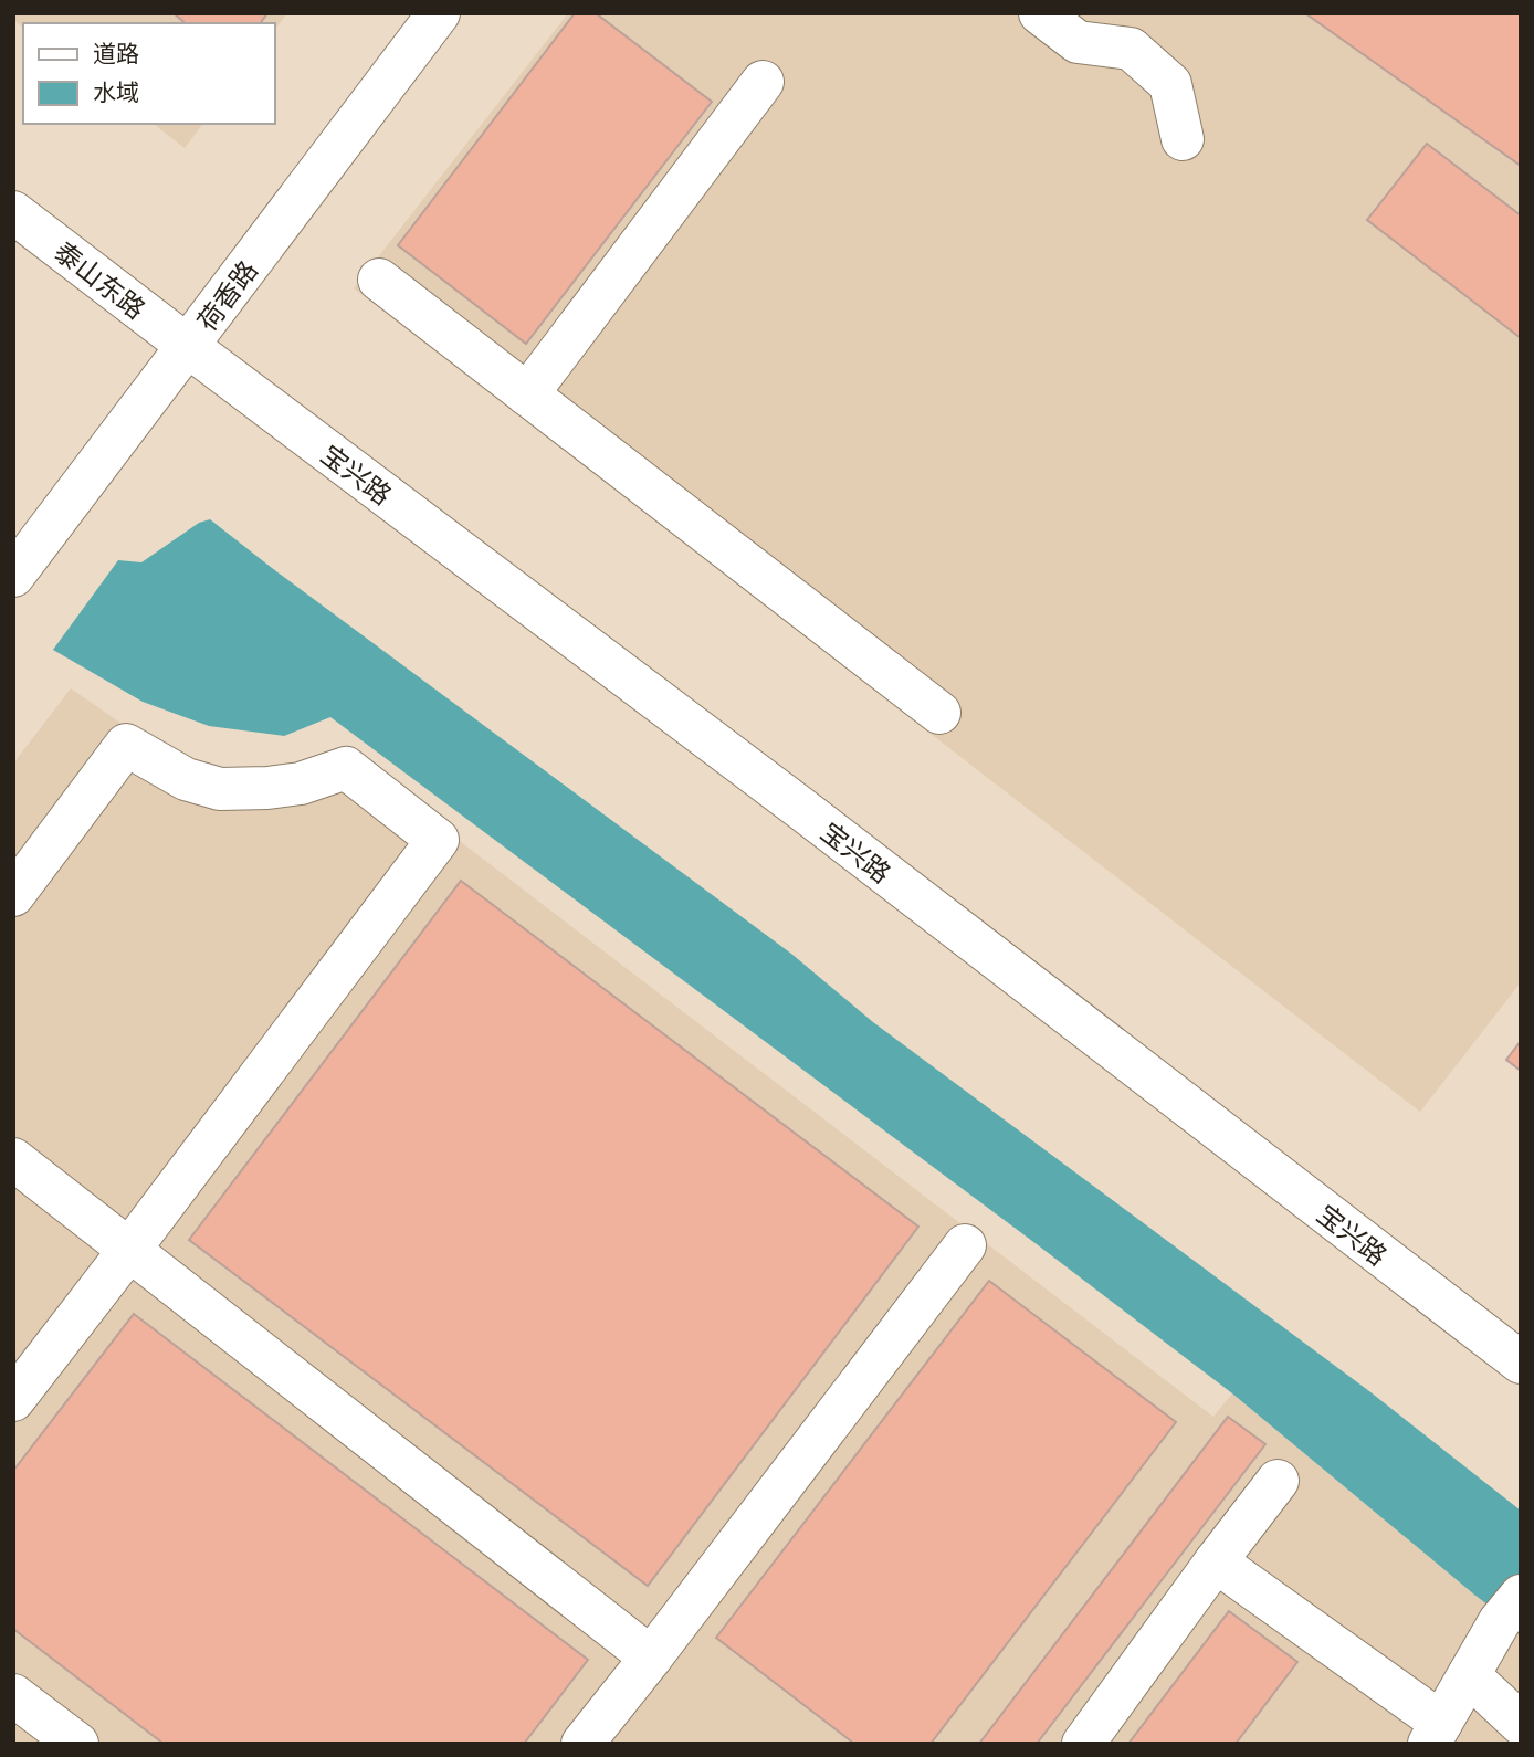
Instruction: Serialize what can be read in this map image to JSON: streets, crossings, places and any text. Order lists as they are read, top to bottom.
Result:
{
  "streets": {
    "street": ["泰山东路", "荷香路", "宝兴路"]
  },
  "crossings": [
    ["泰山东路", "荷香路"],
    ["泰山东路", "宝兴路"],
    ["荷香路", "宝兴路"]
  ],
  "legend": ["道路", "水域"]
}
